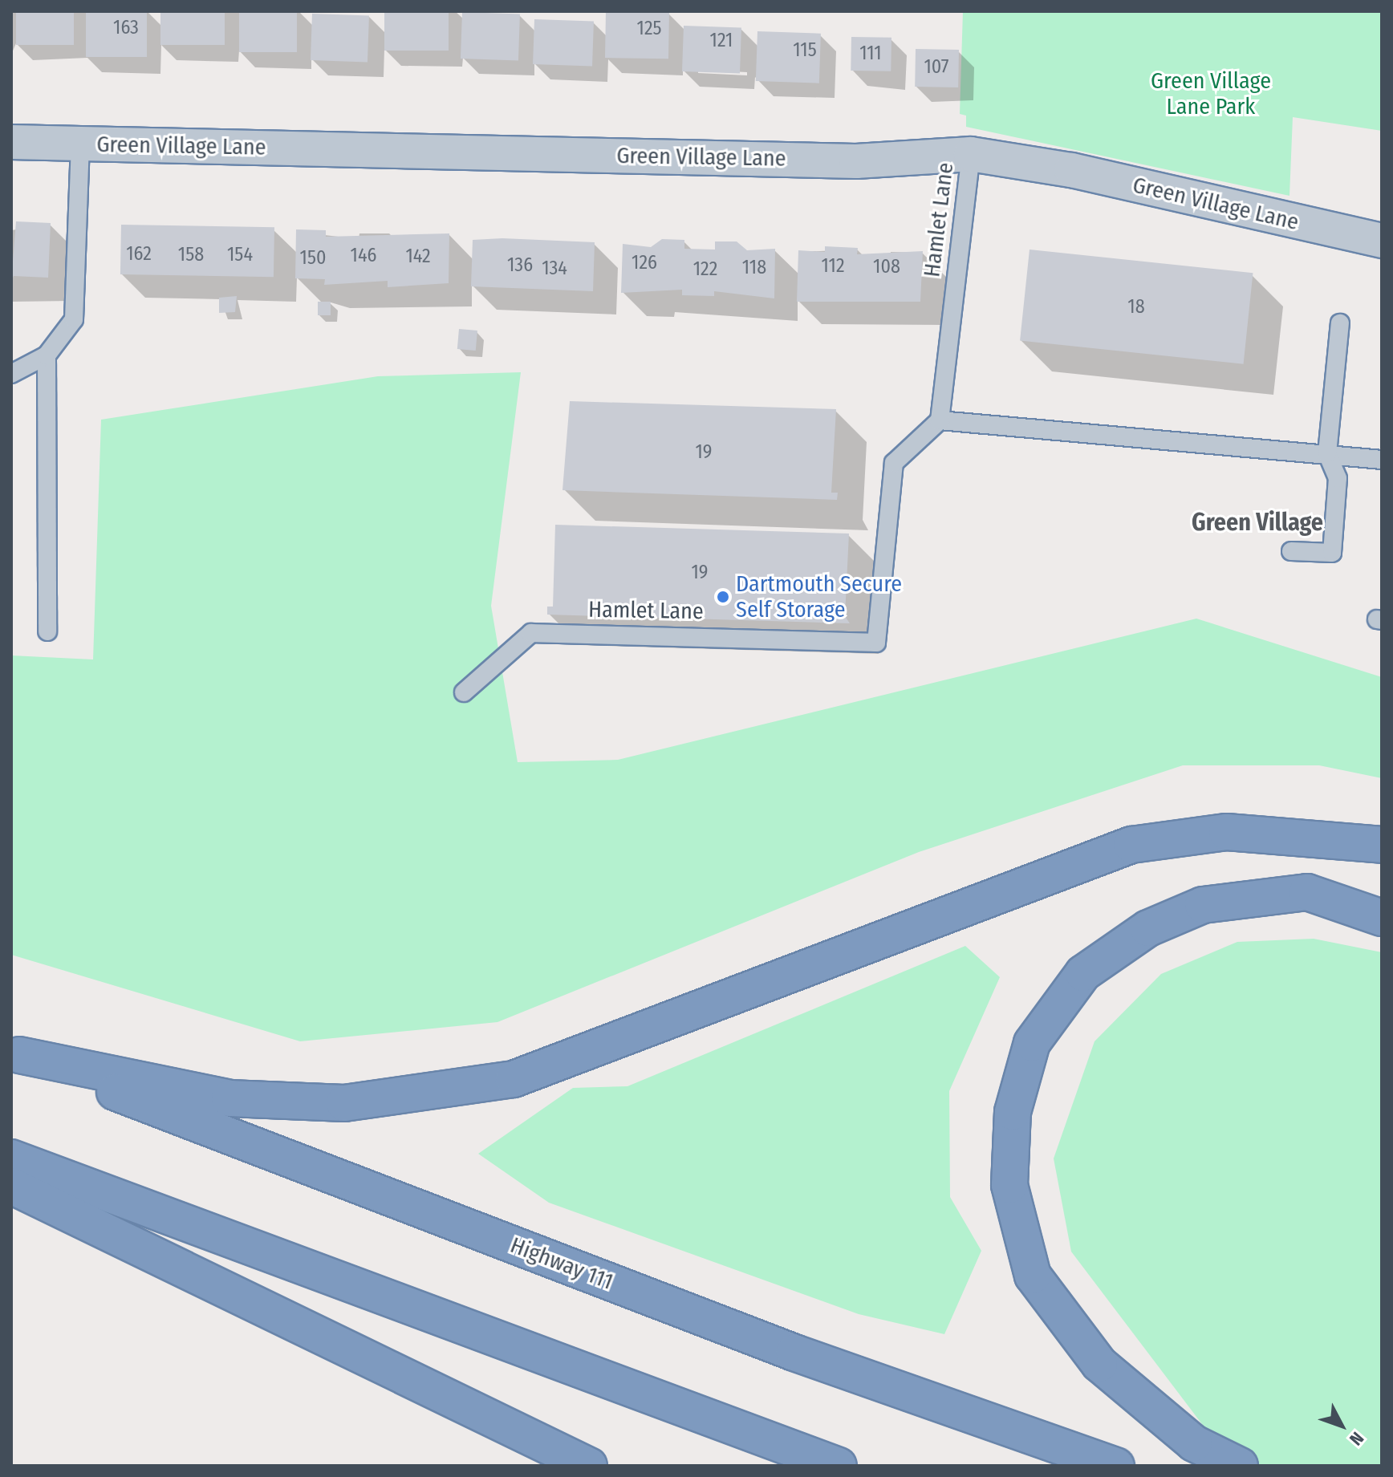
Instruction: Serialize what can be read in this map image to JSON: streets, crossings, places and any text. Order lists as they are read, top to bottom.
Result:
{
  "streets": {
    "highway": ["Highway 111"],
    "street": ["Green Village Lane"],
    "lane": ["Hamlet Lane"]
  },
  "crossings": [
    ["Green Village Lane", "Hamlet Lane"]
  ],
  "districts": ["Green Village"],
  "parks": ["Green Village Lane Park"],
  "places": ["Dartmouth Secure Self Storage"],
  "house_numbers": [
    "163",
    "125",
    "121",
    "115",
    "111",
    "107",
    "162",
    "158",
    "154",
    "146",
    "142",
    "150",
    "126",
    "136",
    "112",
    "108",
    "118",
    "134",
    "122",
    "18",
    "19",
    "19"
  ],
  "north": "bottom right"
}
